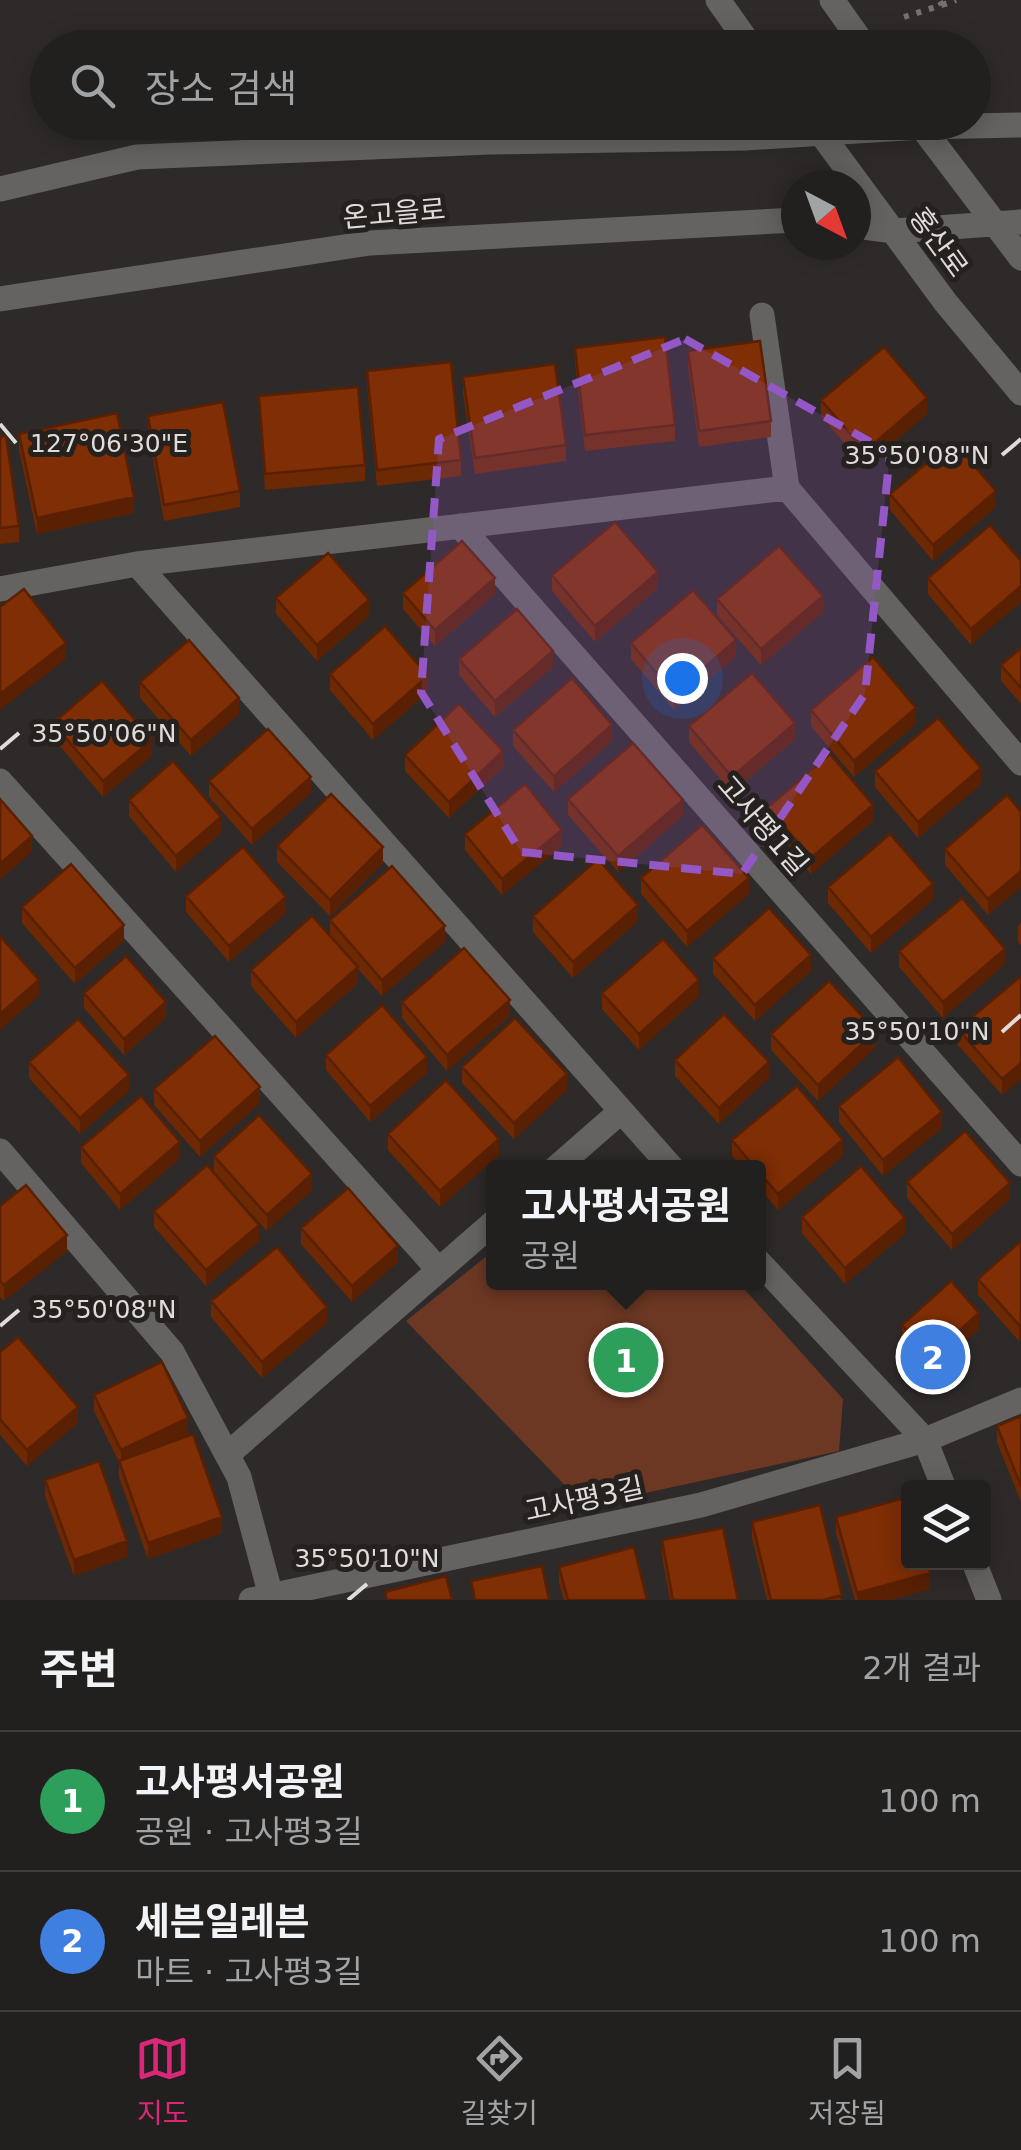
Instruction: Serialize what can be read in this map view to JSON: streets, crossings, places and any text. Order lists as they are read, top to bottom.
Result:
{
  "streets": {
    "street": [
      "온고을로",
      "홍산로",
      "고사평1길",
      "고사평3길"
    ]
  },
  "north": "bottom right",
  "page": {
    "search": "장소 검색",
    "popup": ["고사평서공원", "공원"],
    "pins": ["2", "1"],
    "heading": ["주변", "2개 결과"],
    "list": [
      {
        "mark": "1",
        "name": "고사평서공원",
        "note": "공원 · 고사평3길",
        "value": "100 m"
      },
      {
        "mark": "2",
        "name": "세븐일레븐",
        "note": "마트 · 고사평3길",
        "value": "100 m"
      }
    ],
    "nav": ["지도", "길찾기", "저장됨"]
  },
  "coordinates": [
    "127°06'30\"E",
    "35°50'08\"N",
    "35°50'06\"N",
    "35°50'10\"N"
  ]
}
